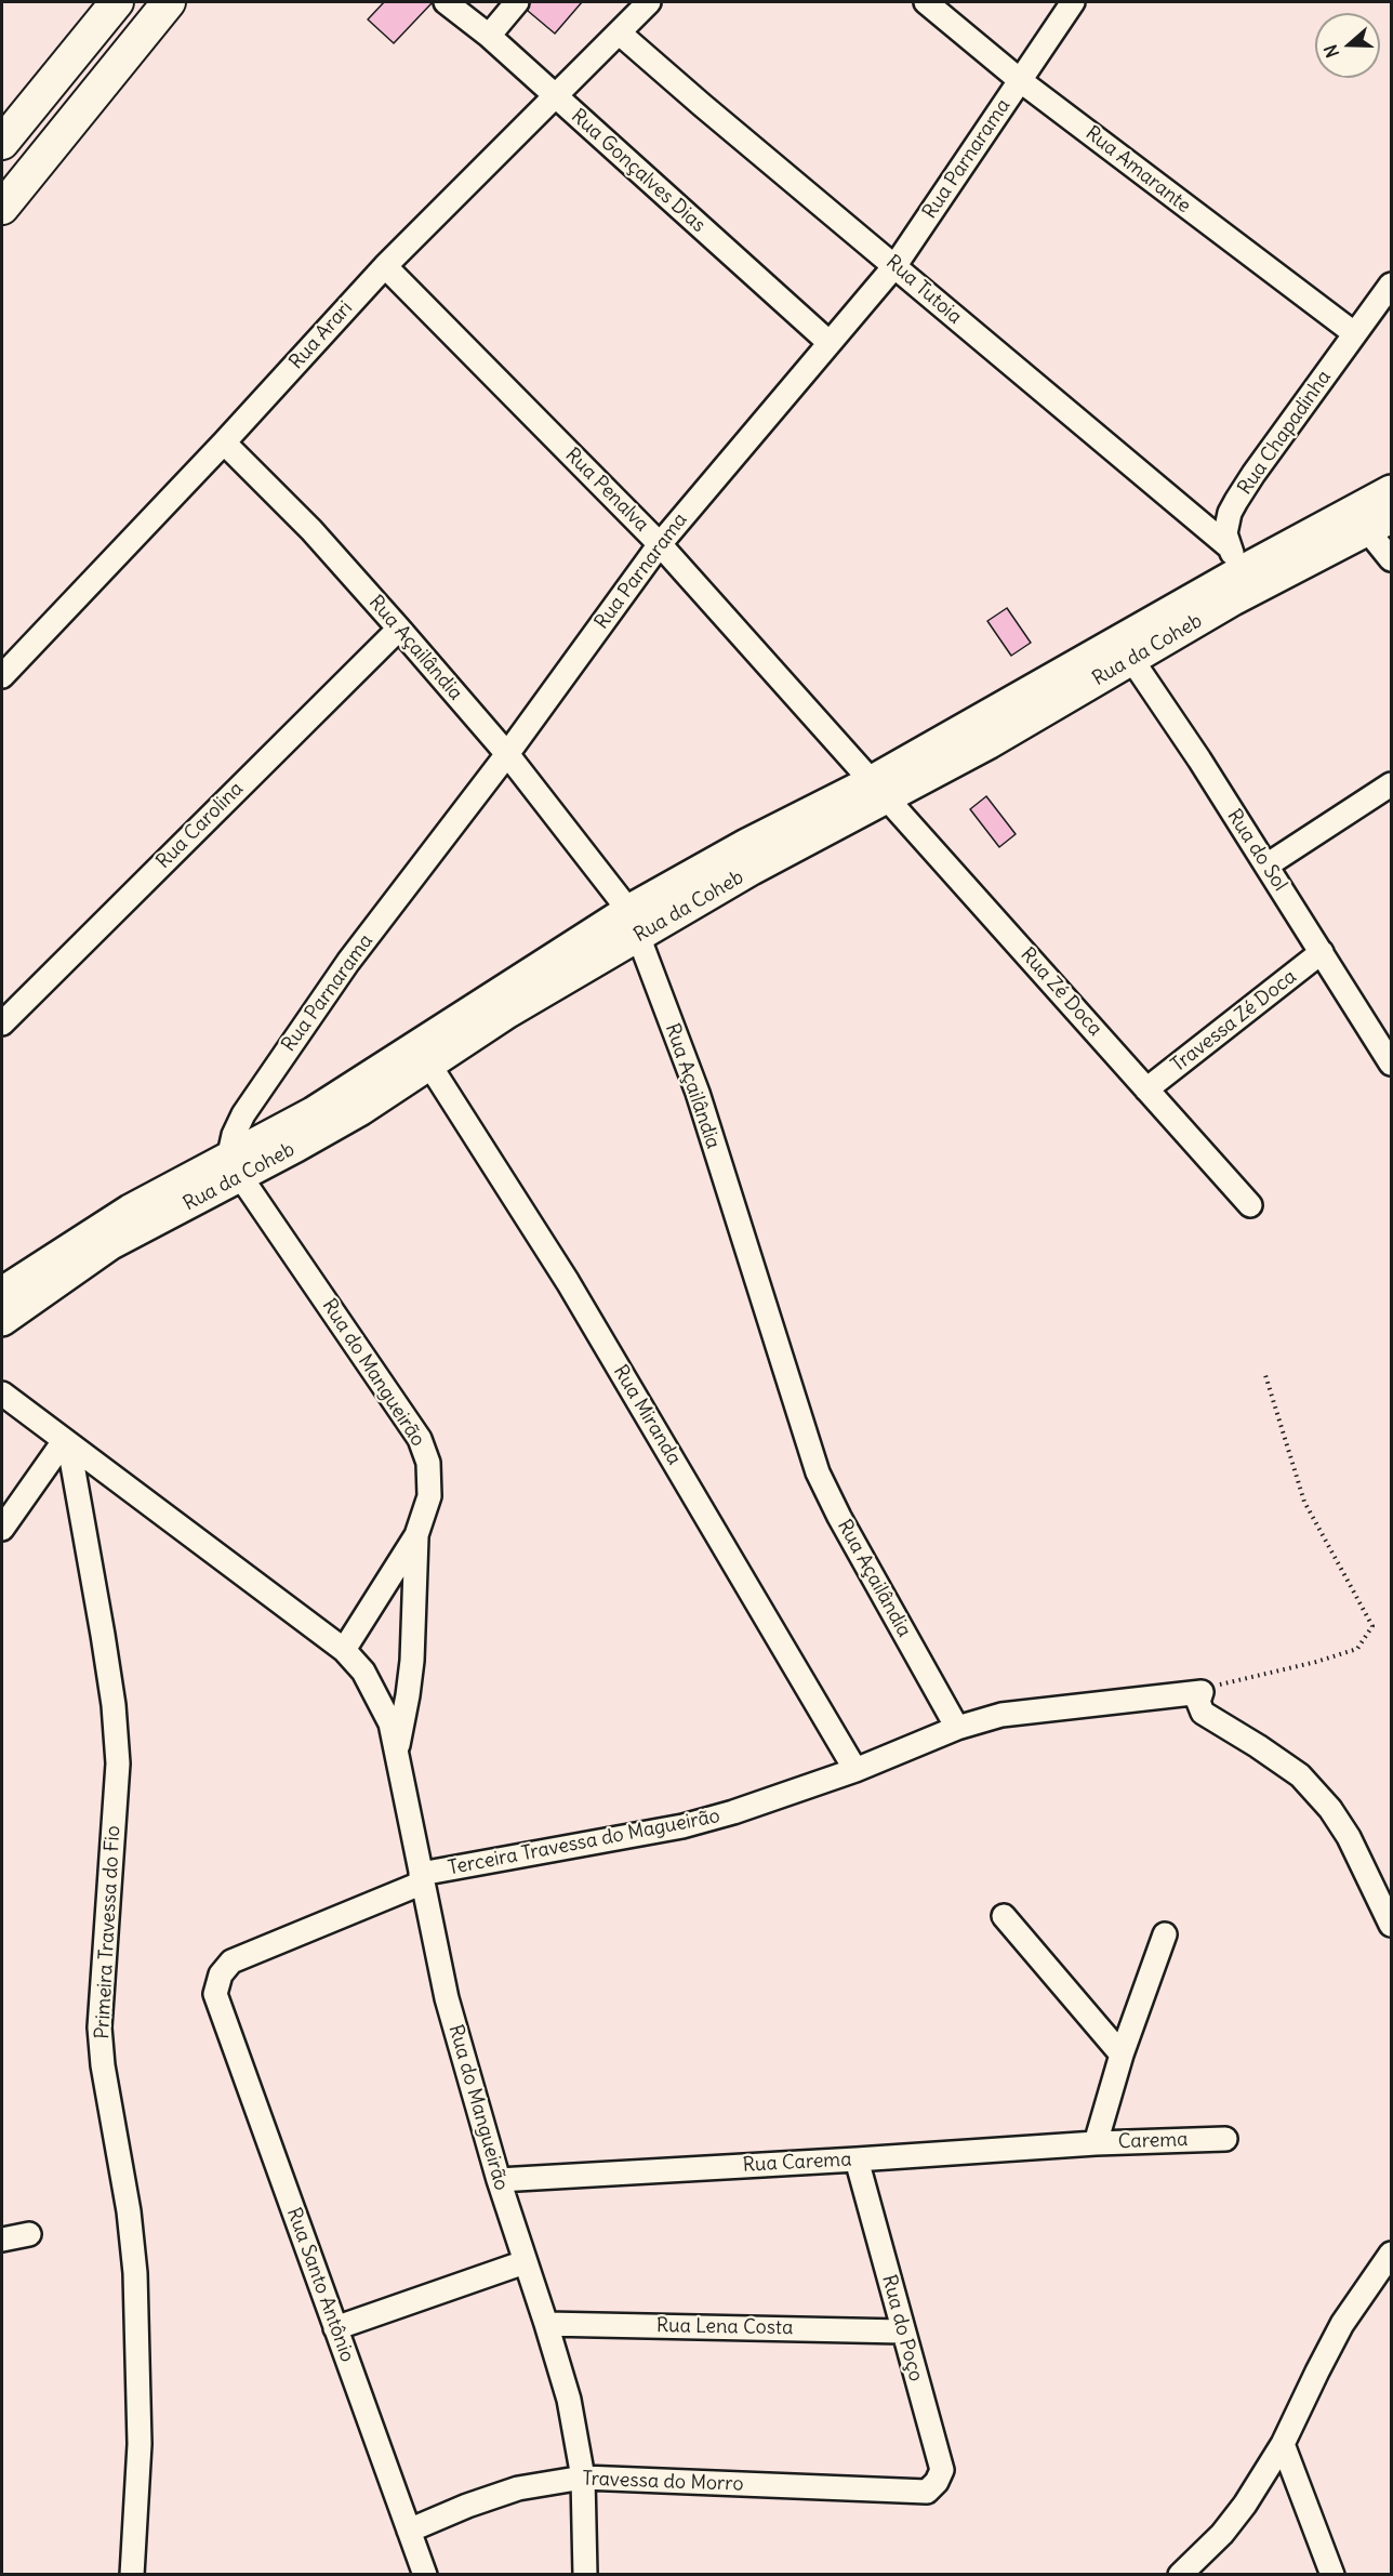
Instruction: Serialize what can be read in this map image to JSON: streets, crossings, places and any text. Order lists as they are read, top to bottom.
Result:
{
  "streets": {
    "street": [
      "Rua Parnarama",
      "Rua Amarante",
      "Rua Gonçalves Dias",
      "Rua Tutoia",
      "Rua Arari",
      "Rua Chapadinha",
      "Rua Penalva",
      "Rua Açailândia",
      "Rua da Coheb",
      "Rua Carolina",
      "Rua do Sol",
      "Rua Zé Doca",
      "Travessa Zé Doca",
      "Rua do Mangueirão",
      "Rua Miranda",
      "Terceira Travessa do Magueirão",
      "Primeira Travessa do Fio",
      "Carema",
      "Rua Carema",
      "Rua Santo Antônio",
      "Rua Lena Costa",
      "Rua do Poço",
      "Travessa do Morro"
    ]
  },
  "crossings": [
    ["Rua Parnarama", "Rua Amarante"],
    ["Rua Parnarama", "Rua Gonçalves Dias"],
    ["Rua Parnarama", "Rua Tutoia"],
    ["Rua Parnarama", "Rua Penalva"],
    ["Rua Parnarama", "Rua Açailândia"],
    ["Rua Parnarama", "Rua da Coheb"],
    ["Rua Parnarama", "Rua do Mangueirão"],
    ["Rua Amarante", "Rua Chapadinha"],
    ["Rua Gonçalves Dias", "Rua Arari"],
    ["Rua Tutoia", "Rua Arari"],
    ["Rua Tutoia", "Rua Chapadinha"],
    ["Rua Tutoia", "Rua da Coheb"],
    ["Rua Arari", "Rua Penalva"],
    ["Rua Arari", "Rua Açailândia"],
    ["Rua Chapadinha", "Rua da Coheb"],
    ["Rua Penalva", "Rua da Coheb"],
    ["Rua Penalva", "Rua Zé Doca"],
    ["Rua Açailândia", "Rua da Coheb"],
    ["Rua Açailândia", "Rua Carolina"],
    ["Rua da Coheb", "Rua do Sol"],
    ["Rua da Coheb", "Rua Zé Doca"],
    ["Rua da Coheb", "Rua do Mangueirão"],
    ["Rua da Coheb", "Rua Miranda"],
    ["Rua do Sol", "Travessa Zé Doca"],
    ["Rua Zé Doca", "Travessa Zé Doca"],
    ["Rua do Mangueirão", "Terceira Travessa do Magueirão"],
    ["Rua do Mangueirão", "Primeira Travessa do Fio"],
    ["Rua do Mangueirão", "Rua Carema"],
    ["Rua do Mangueirão", "Rua Lena Costa"],
    ["Rua do Mangueirão", "Travessa do Morro"],
    ["Rua Miranda", "Terceira Travessa do Magueirão"],
    ["Terceira Travessa do Magueirão", "Rua Santo Antônio"],
    ["Carema", "Rua Carema"],
    ["Rua Carema", "Rua do Poço"],
    ["Rua Santo Antônio", "Travessa do Morro"],
    ["Rua Lena Costa", "Rua do Poço"],
    ["Rua do Poço", "Travessa do Morro"]
  ],
  "north": "left"
}
